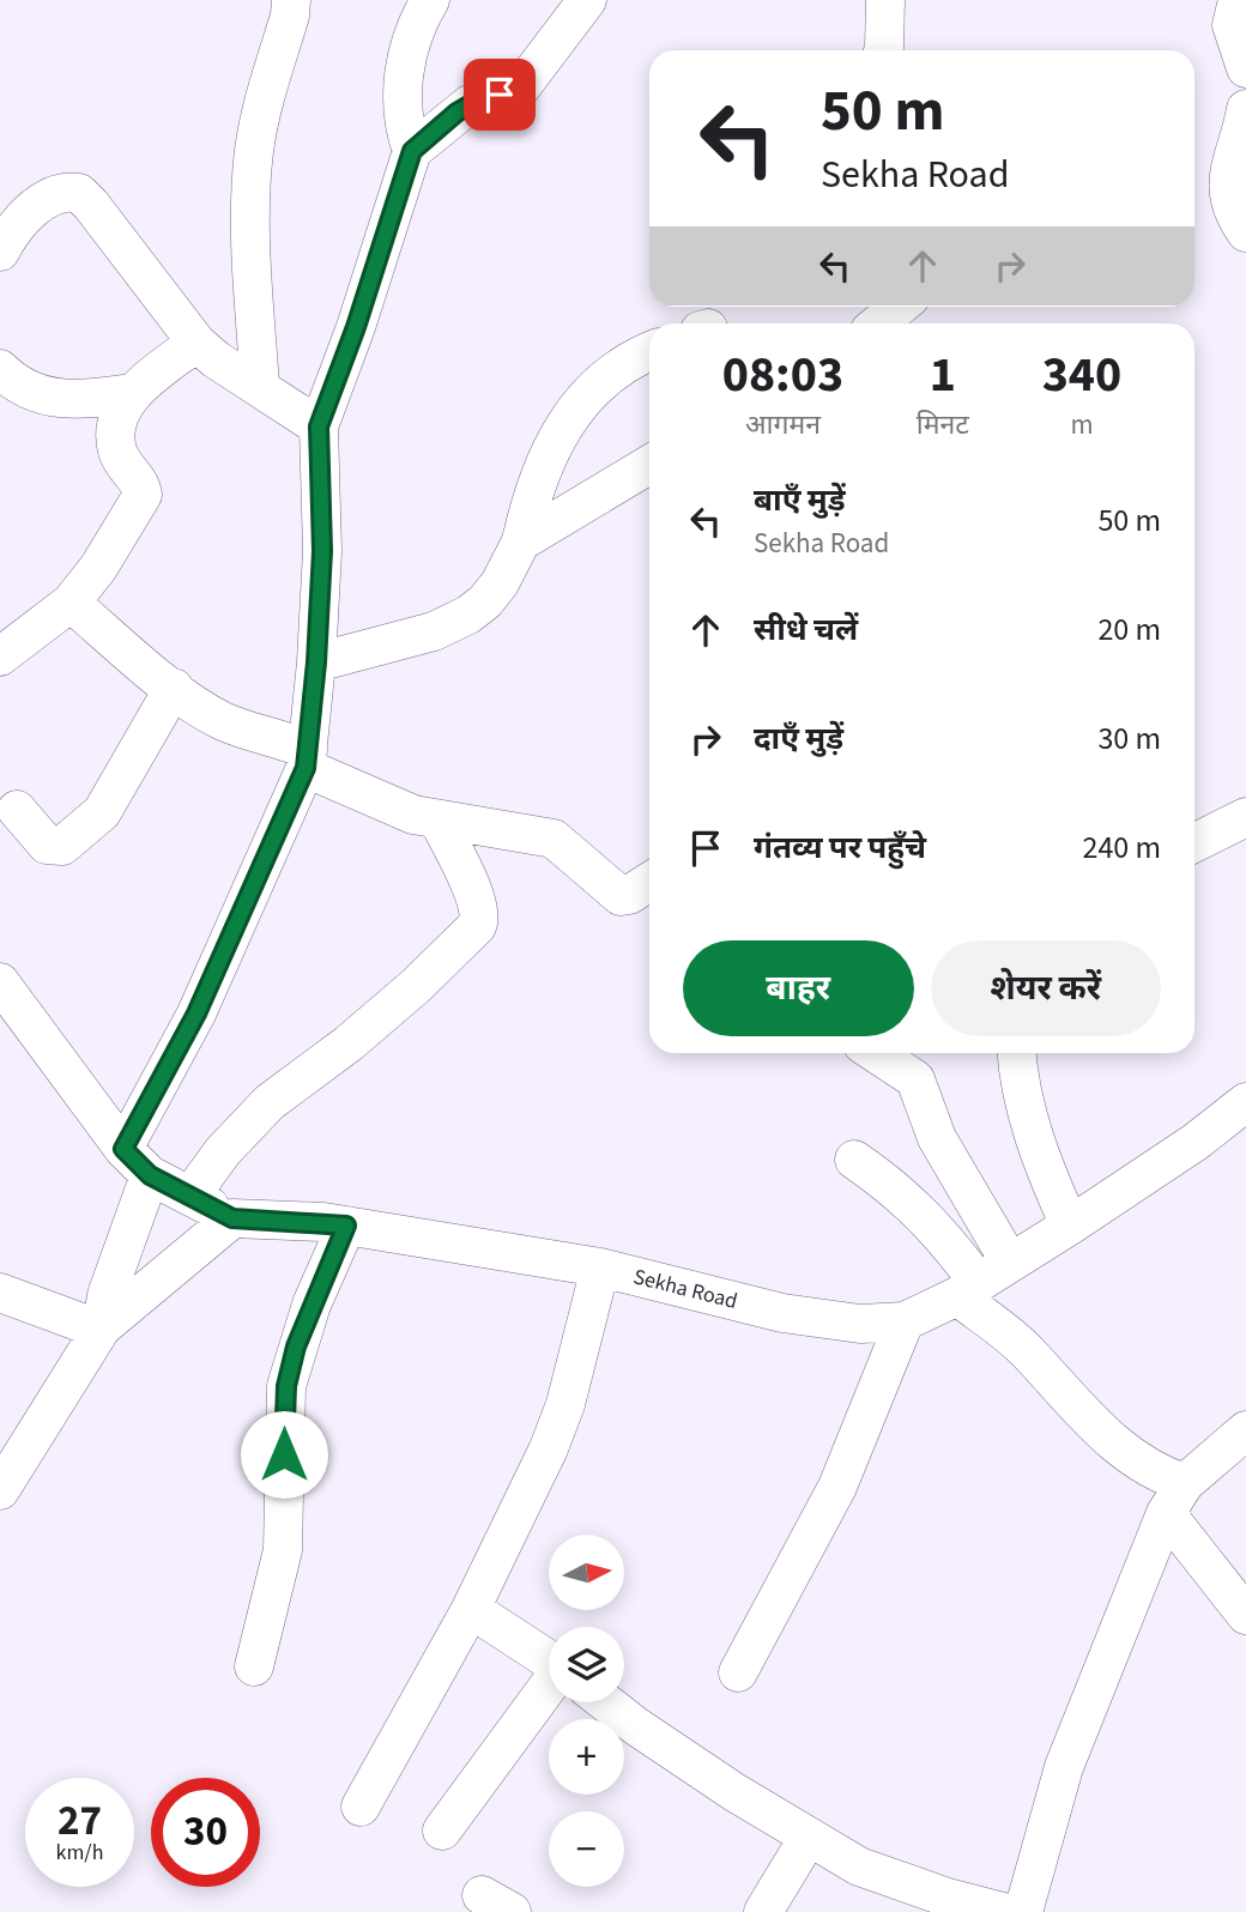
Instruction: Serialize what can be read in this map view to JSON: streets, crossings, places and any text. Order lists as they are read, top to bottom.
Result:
{
  "streets": {
    "street": ["Sekha Road"]
  },
  "north": "right",
  "page": {
    "turn": ["50 m", "Sekha Road"],
    "eta": [
      "08:03",
      "आगमन",
      "1",
      "मिनट",
      "340",
      "m"
    ],
    "list": [
      {
        "name": "बाएँ मुड़ें",
        "note": "Sekha Road",
        "value": "50 m"
      },
      {
        "name": "सीधे चलें",
        "value": "20 m"
      },
      {
        "name": "दाएँ मुड़ें",
        "value": "30 m"
      },
      {
        "name": "गंतव्य पर पहुँचे",
        "value": "240 m"
      }
    ],
    "buttons": ["बाहर", "शेयर करें"],
    "map_buttons": ["+", "−"],
    "speed": "27 km/h",
    "limit": "30"
  }
}
